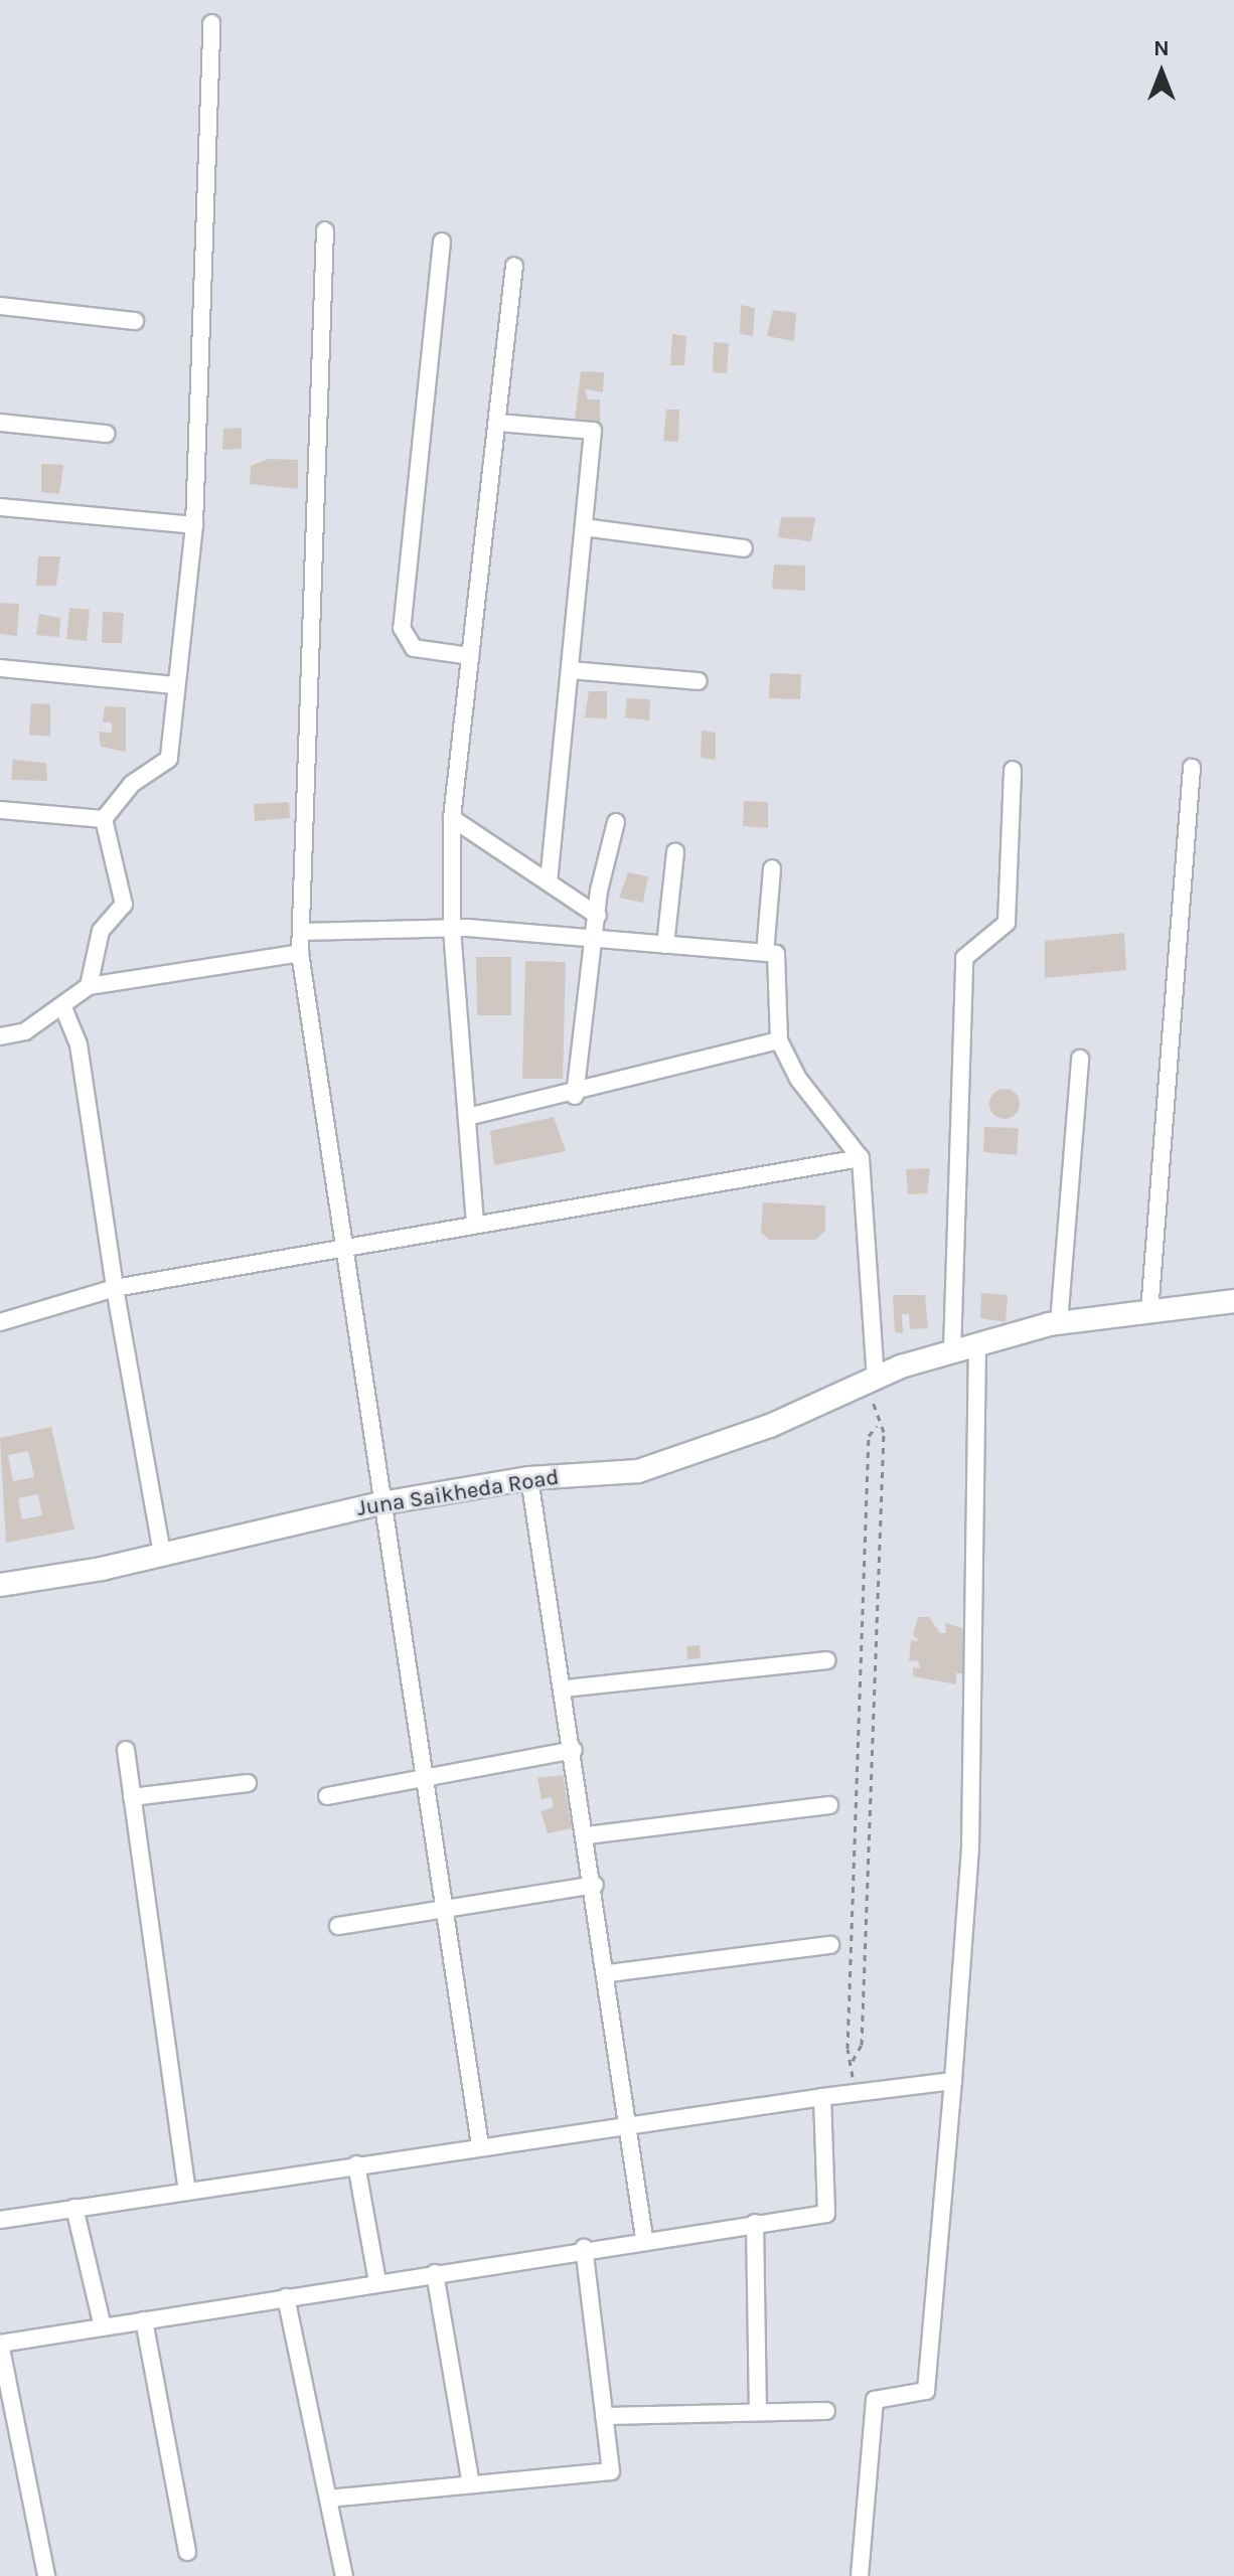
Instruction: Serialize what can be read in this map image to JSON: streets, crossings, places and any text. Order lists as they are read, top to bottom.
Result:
{
  "streets": {
    "main road": ["Juna Saikheda Road"]
  },
  "north": "top"
}
